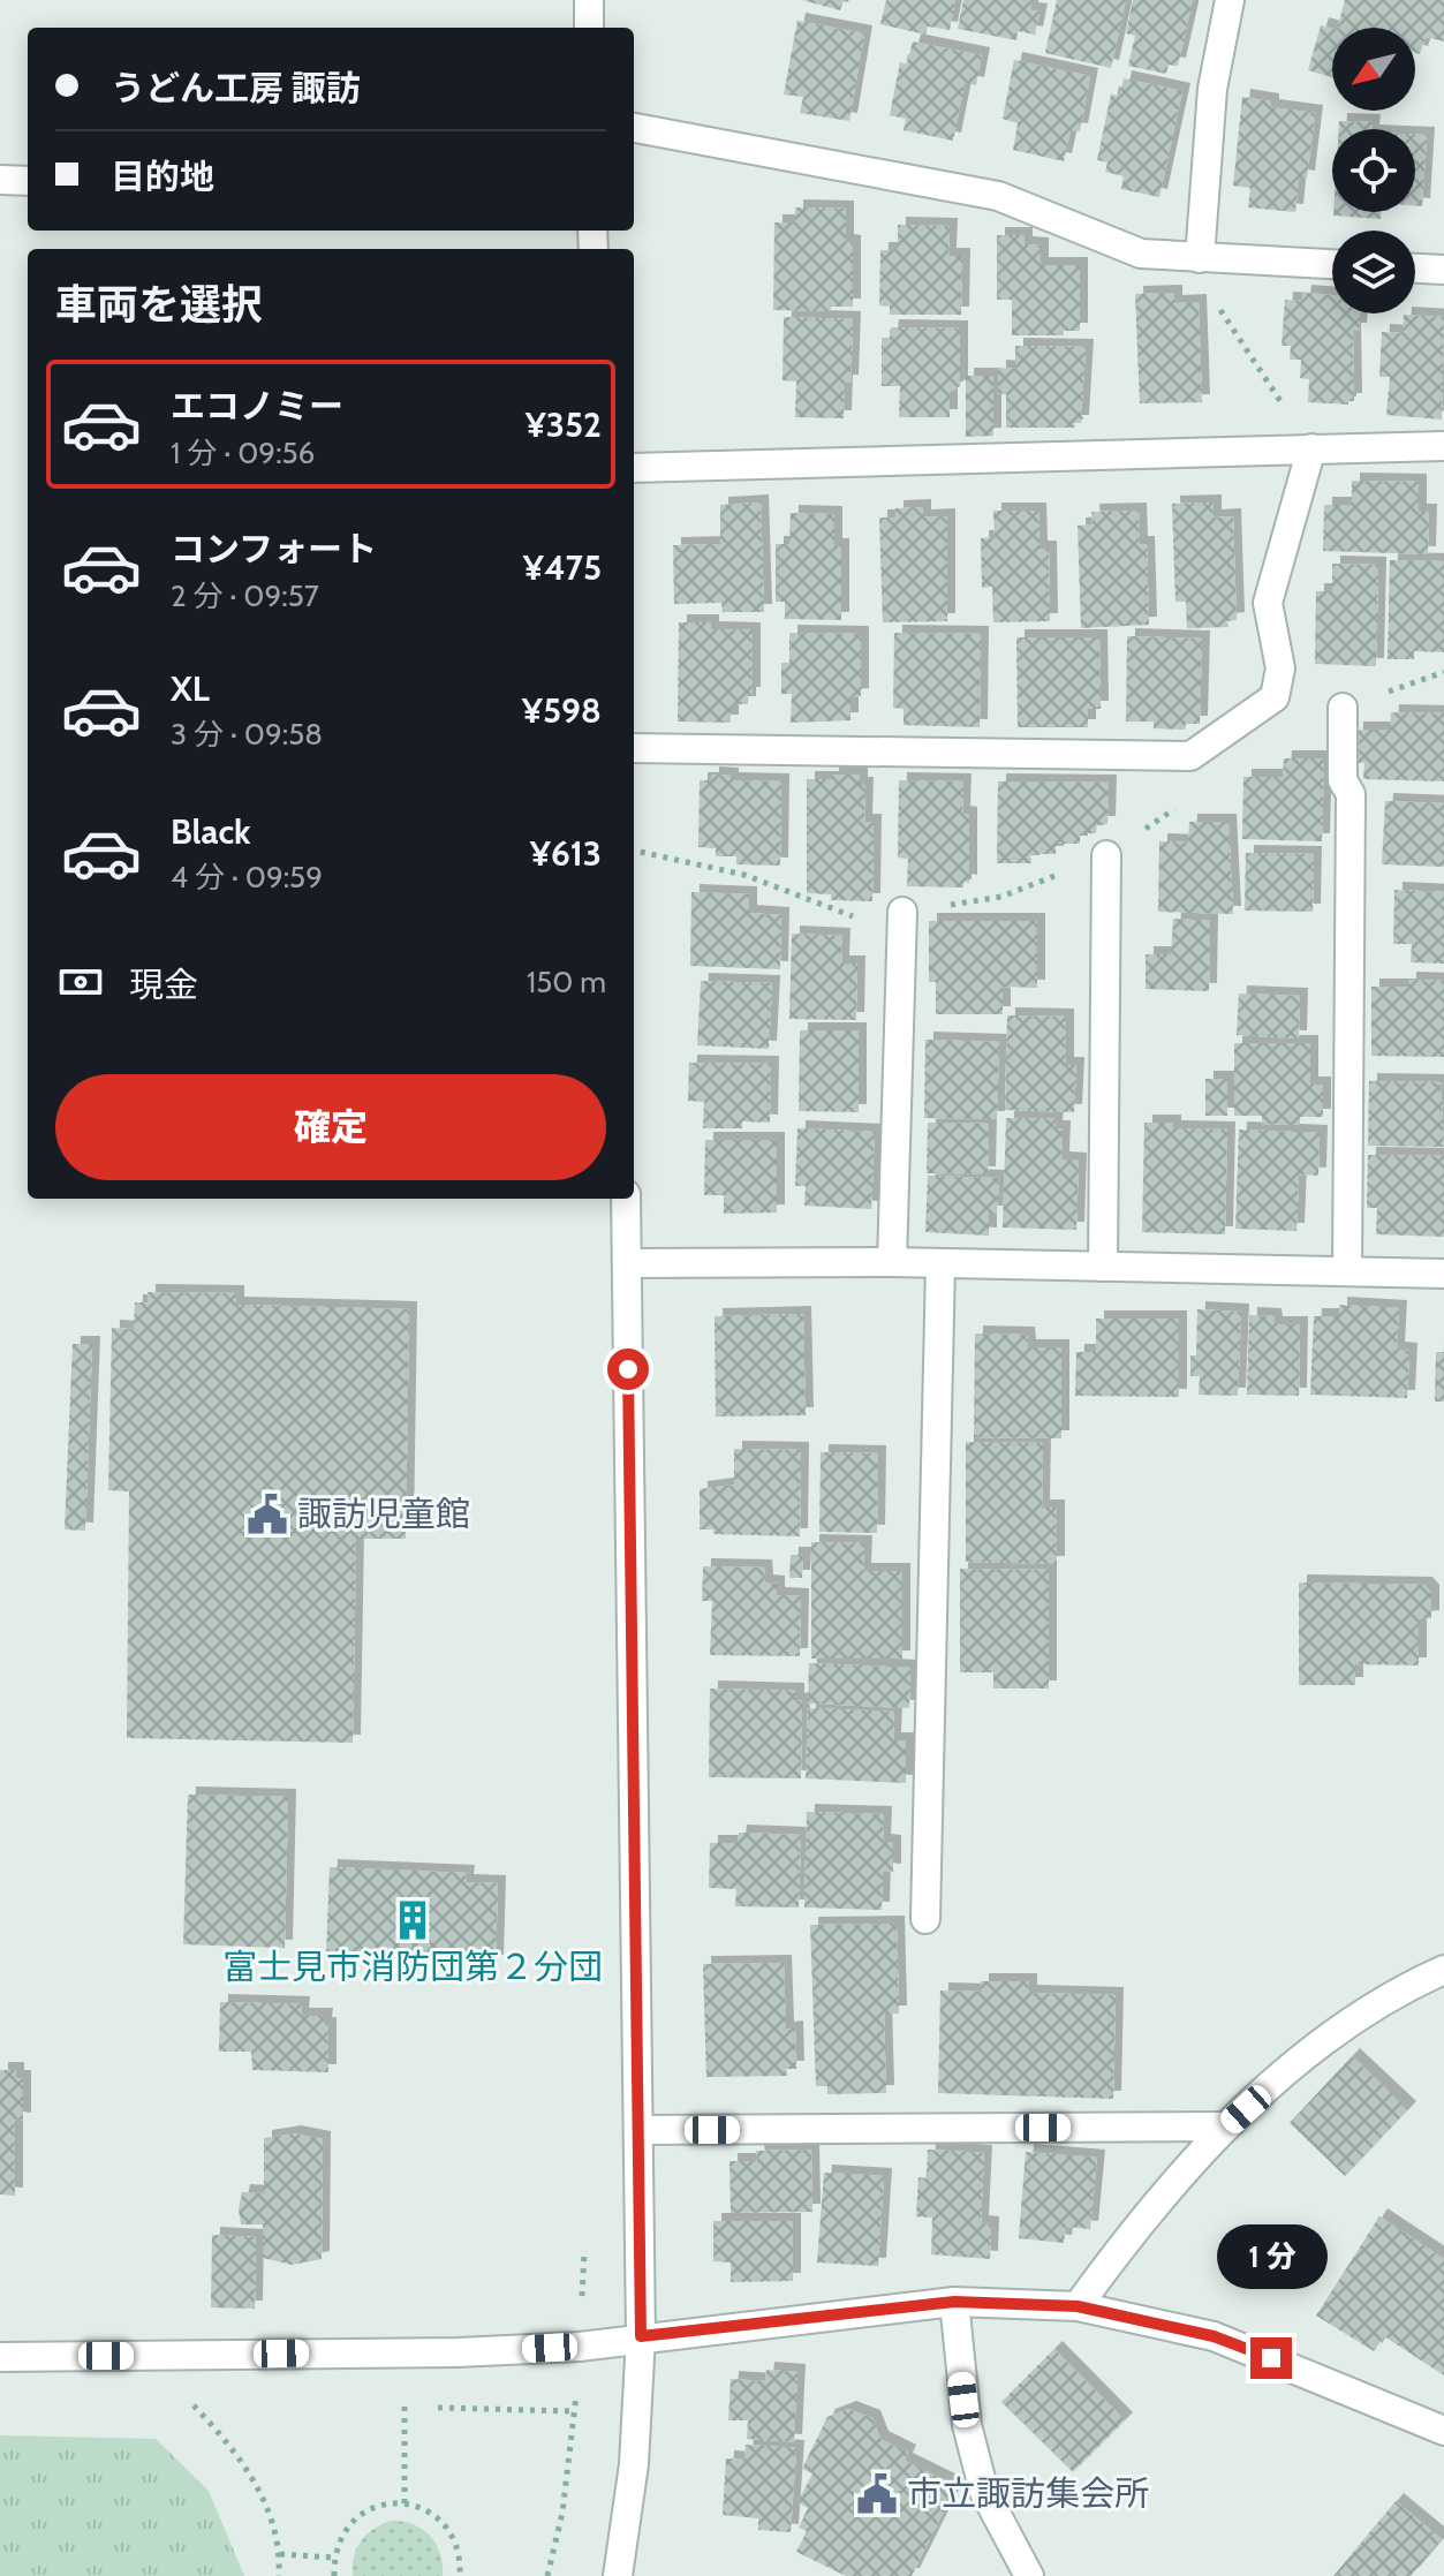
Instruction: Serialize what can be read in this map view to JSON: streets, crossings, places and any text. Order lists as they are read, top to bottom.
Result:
{
  "places": {
    "public building": ["諏訪児童館", "市立諏訪集会所"],
    "building": ["富士見市消防団第２分団"]
  },
  "north": "bottom left",
  "page": {
    "banner": ["うどん工房 諏訪", "目的地"],
    "heading": "車両を選択",
    "list": [
      {
        "name": "エコノミー",
        "note": "1 分 · 09:56",
        "value": "¥352"
      },
      {
        "name": "コンフォート",
        "note": "2 分 · 09:57",
        "value": "¥475"
      },
      {
        "name": "XL",
        "note": "3 分 · 09:58",
        "value": "¥598"
      },
      {
        "name": "Black",
        "note": "4 分 · 09:59",
        "value": "¥613"
      }
    ],
    "pay": ["現金", "150 m"],
    "buttons": "確定",
    "bubble": "1 分"
  }
}
